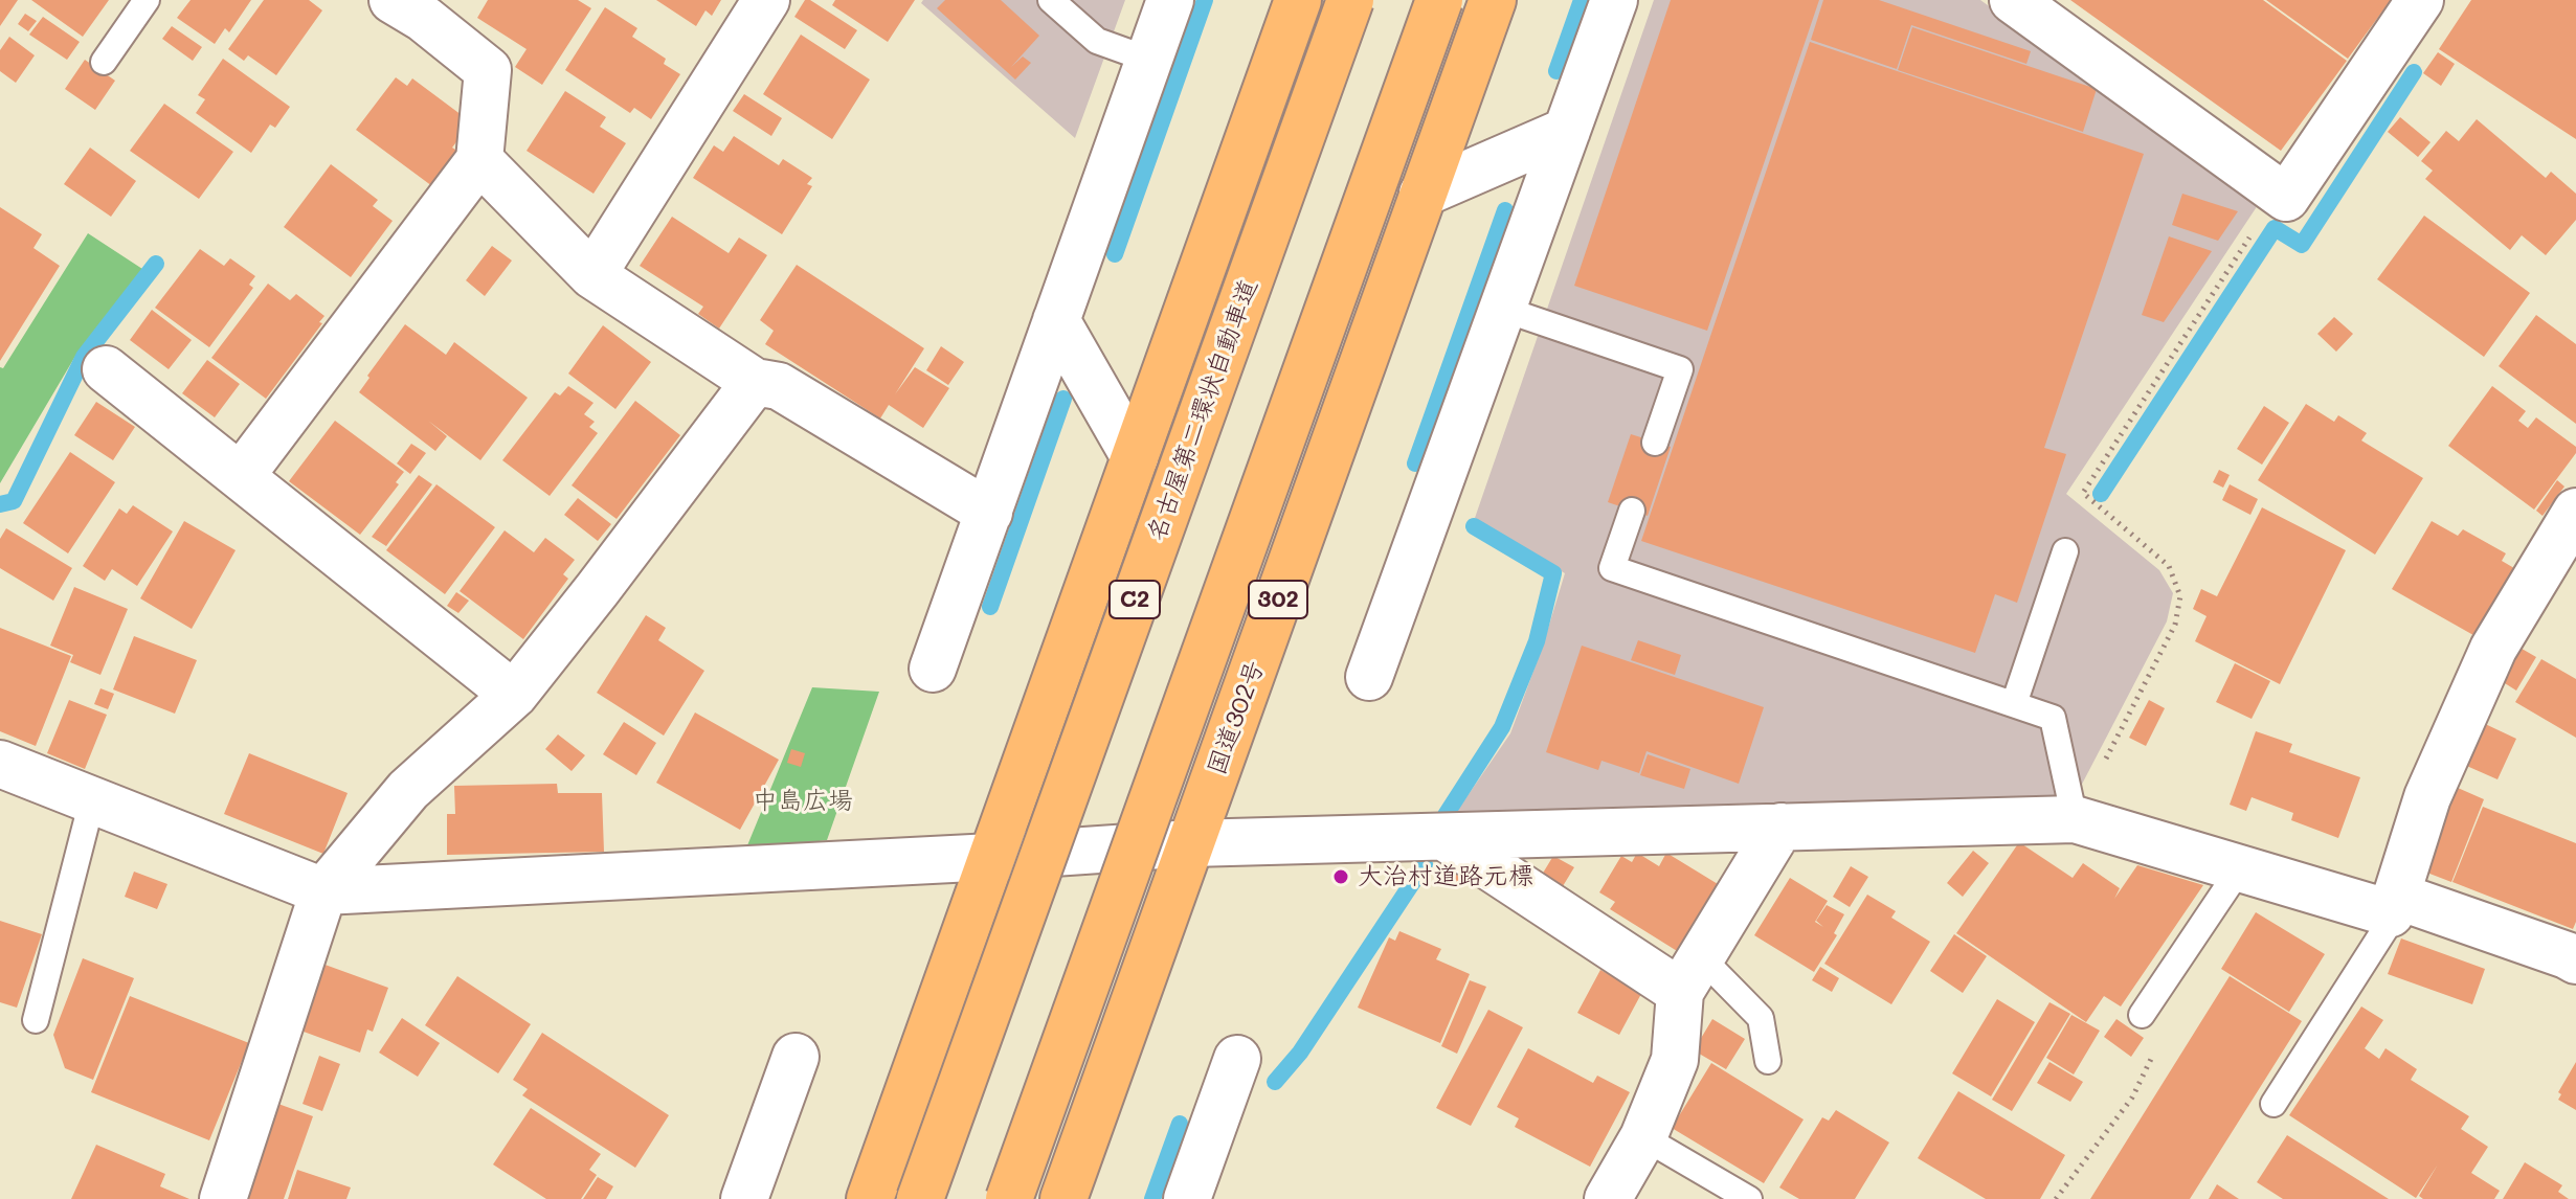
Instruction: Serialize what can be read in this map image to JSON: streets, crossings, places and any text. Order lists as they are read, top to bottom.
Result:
{
  "streets": {
    "highway": [
      "名古屋第二環状自動車道",
      "C2",
      "302",
      "国道302号"
    ]
  },
  "parks": ["中島広場"],
  "places": ["大治村道路元標"]
}
